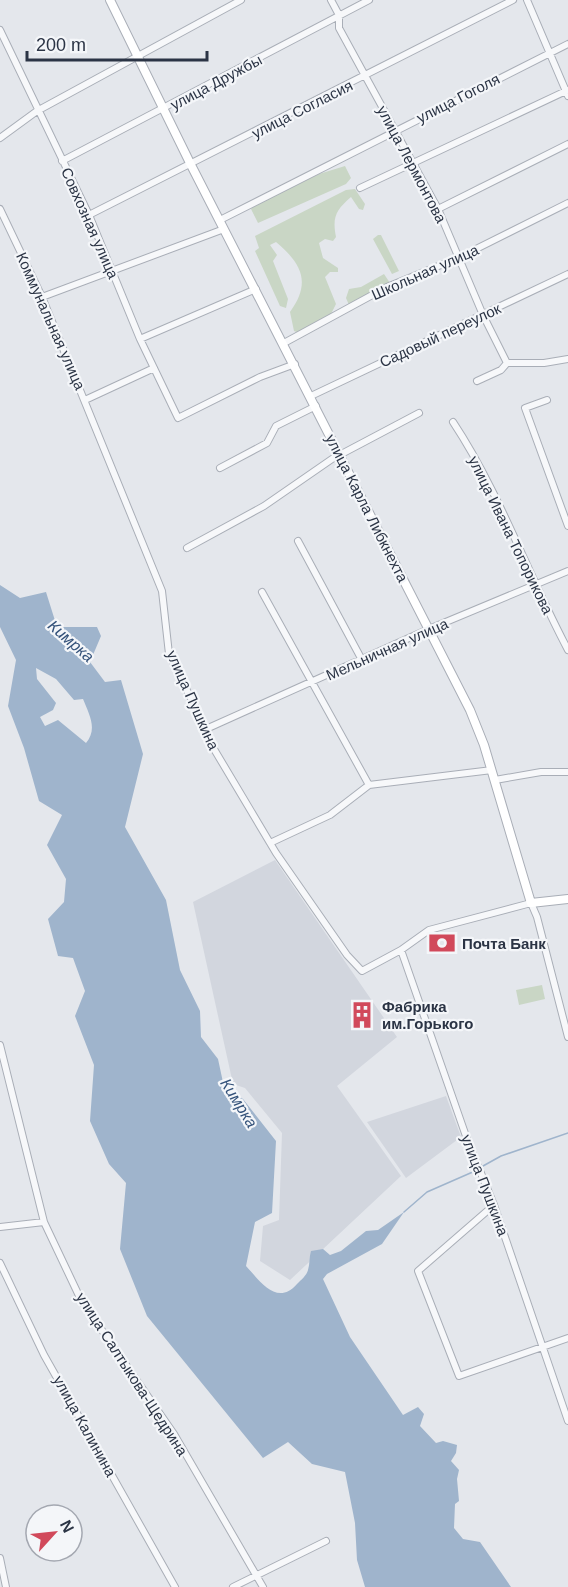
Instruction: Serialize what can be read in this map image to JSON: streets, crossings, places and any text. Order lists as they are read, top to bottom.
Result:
{
  "streets": {
    "street": [
      "улица Дружбы",
      "улица Гоголя",
      "улица Согласия",
      "улица Лермонтова",
      "Совхозная улица",
      "Школьная улица",
      "Коммунальная улица",
      "Садовый переулок",
      "улица Карла Либкнехта",
      "улица Ивана Топорикова",
      "Мельничная улица",
      "улица Пушкина",
      "улица Салтыкова-Щедрина",
      "улица Калинина"
    ]
  },
  "crossings": [
    ["улица Дружбы", "улица Лермонтова"],
    ["улица Дружбы", "Совхозная улица"],
    ["улица Дружбы", "улица Карла Либкнехта"],
    ["улица Гоголя", "улица Лермонтова"],
    ["улица Гоголя", "улица Карла Либкнехта"],
    ["улица Согласия", "улица Лермонтова"],
    ["улица Согласия", "Совхозная улица"],
    ["улица Согласия", "улица Карла Либкнехта"],
    ["улица Лермонтова", "Школьная улица"],
    ["улица Лермонтова", "Садовый переулок"],
    ["Совхозная улица", "улица Карла Либкнехта"],
    ["Школьная улица", "улица Карла Либкнехта"],
    ["Коммунальная улица", "улица Пушкина"],
    ["Садовый переулок", "улица Карла Либкнехта"],
    ["улица Карла Либкнехта", "Мельничная улица"],
    ["улица Ивана Топорикова", "Мельничная улица"],
    ["Мельничная улица", "улица Пушкина"]
  ],
  "water": ["Кимрка"],
  "places": {
    "bank": ["Почта Банк"],
    "building": ["Фабрика им.Горького"]
  },
  "scale_bar": "200 m",
  "north": "top right"
}
